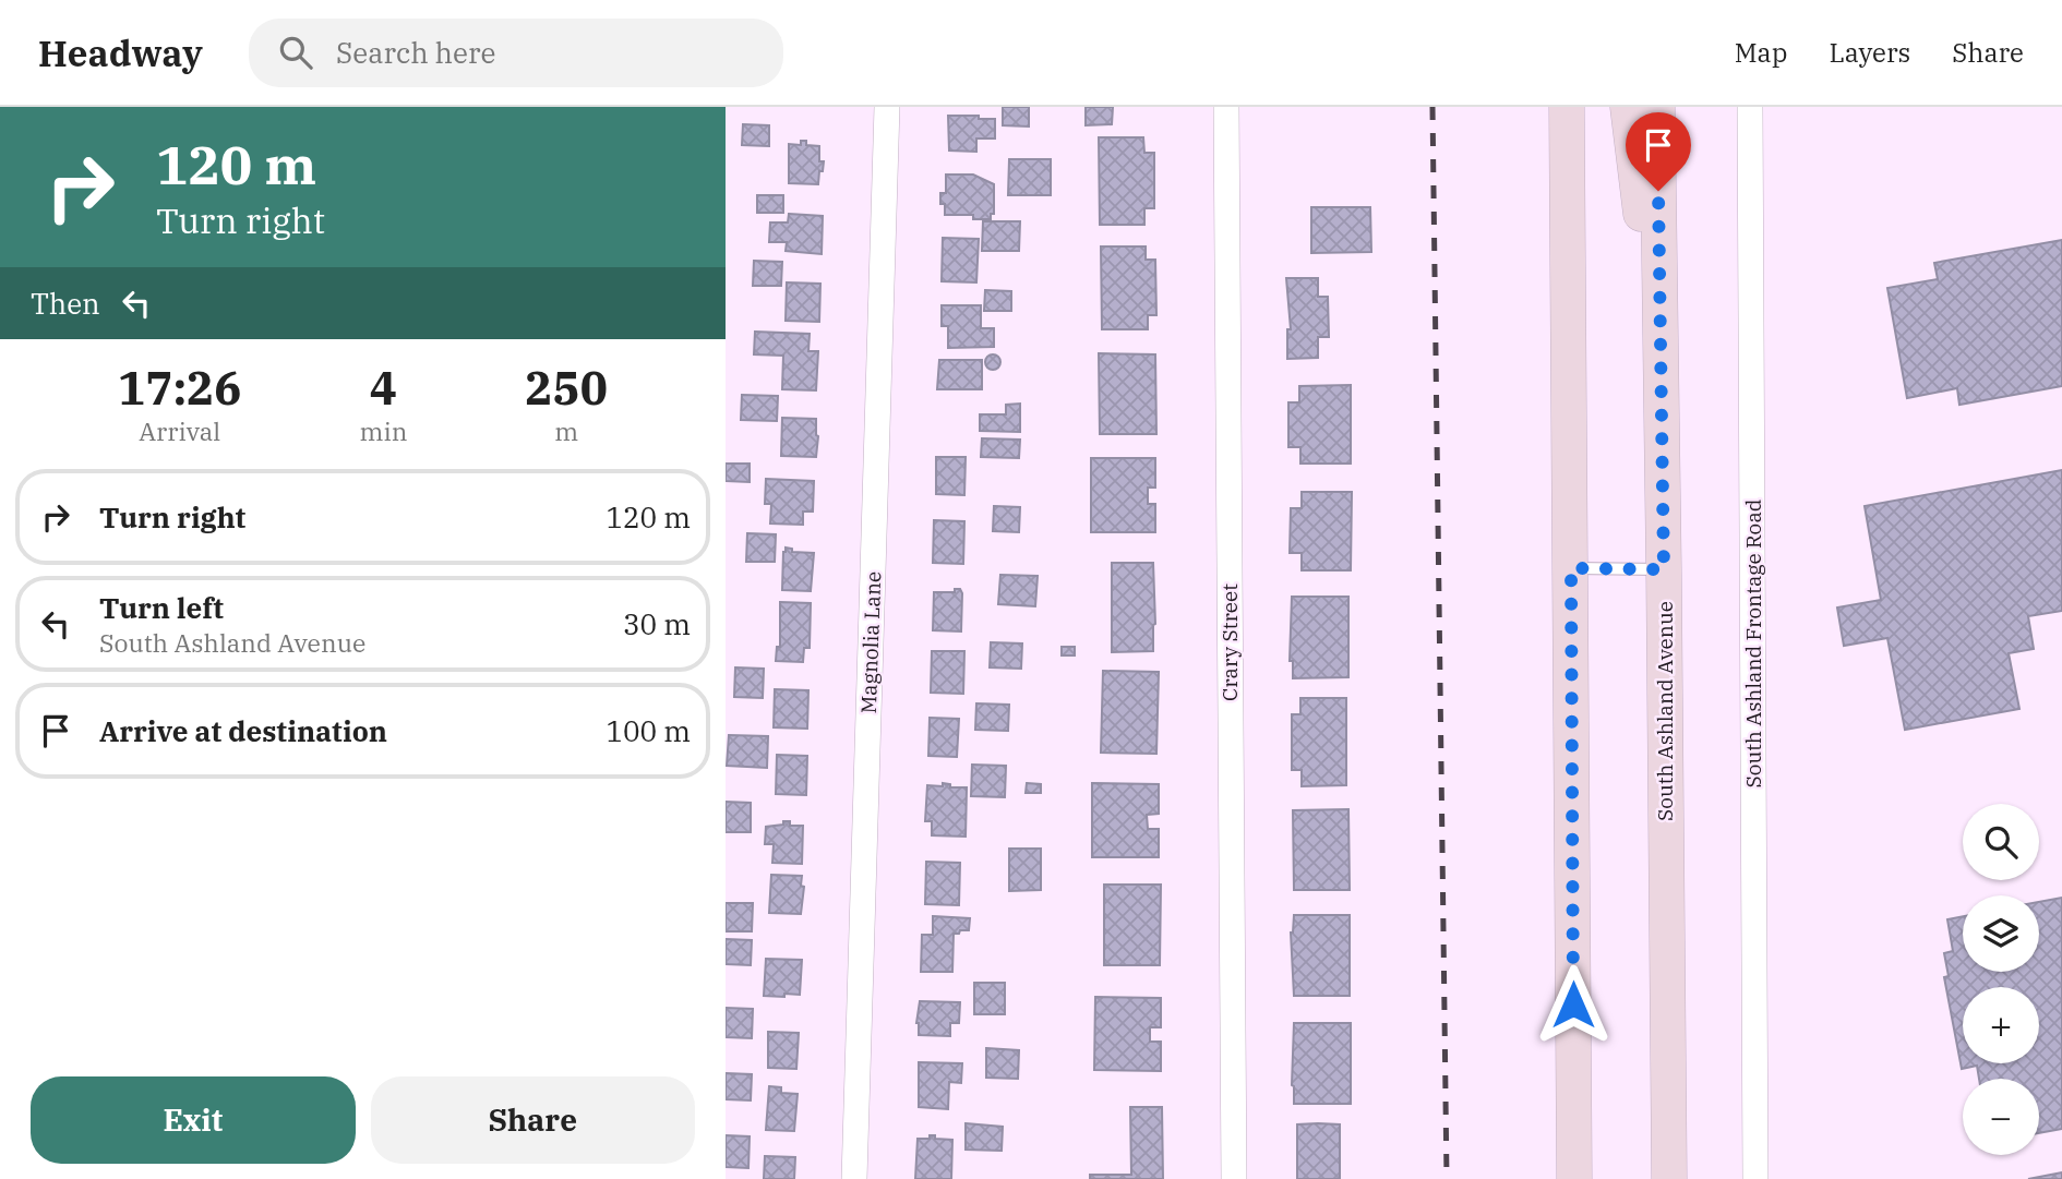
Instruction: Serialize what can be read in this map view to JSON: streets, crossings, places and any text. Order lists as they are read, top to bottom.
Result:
{
  "streets": {
    "main road": ["South Ashland Avenue"],
    "street": ["Magnolia Lane", "Crary Street", "South Ashland Frontage Road"]
  },
  "page": {
    "header": "Headway",
    "search": "Search here",
    "nav": ["Map", "Layers", "Share"],
    "turn": ["120 m", "Turn right"],
    "then": "Then",
    "eta": [
      "17:26",
      "Arrival",
      "4",
      "min",
      "250",
      "m"
    ],
    "list": [
      {
        "name": "Turn right",
        "value": "120 m"
      },
      {
        "name": "Turn left",
        "note": "South Ashland Avenue",
        "value": "30 m"
      },
      {
        "name": "Arrive at destination",
        "value": "100 m"
      }
    ],
    "map_buttons": ["+", "−"],
    "buttons": ["Exit", "Share"]
  }
}
